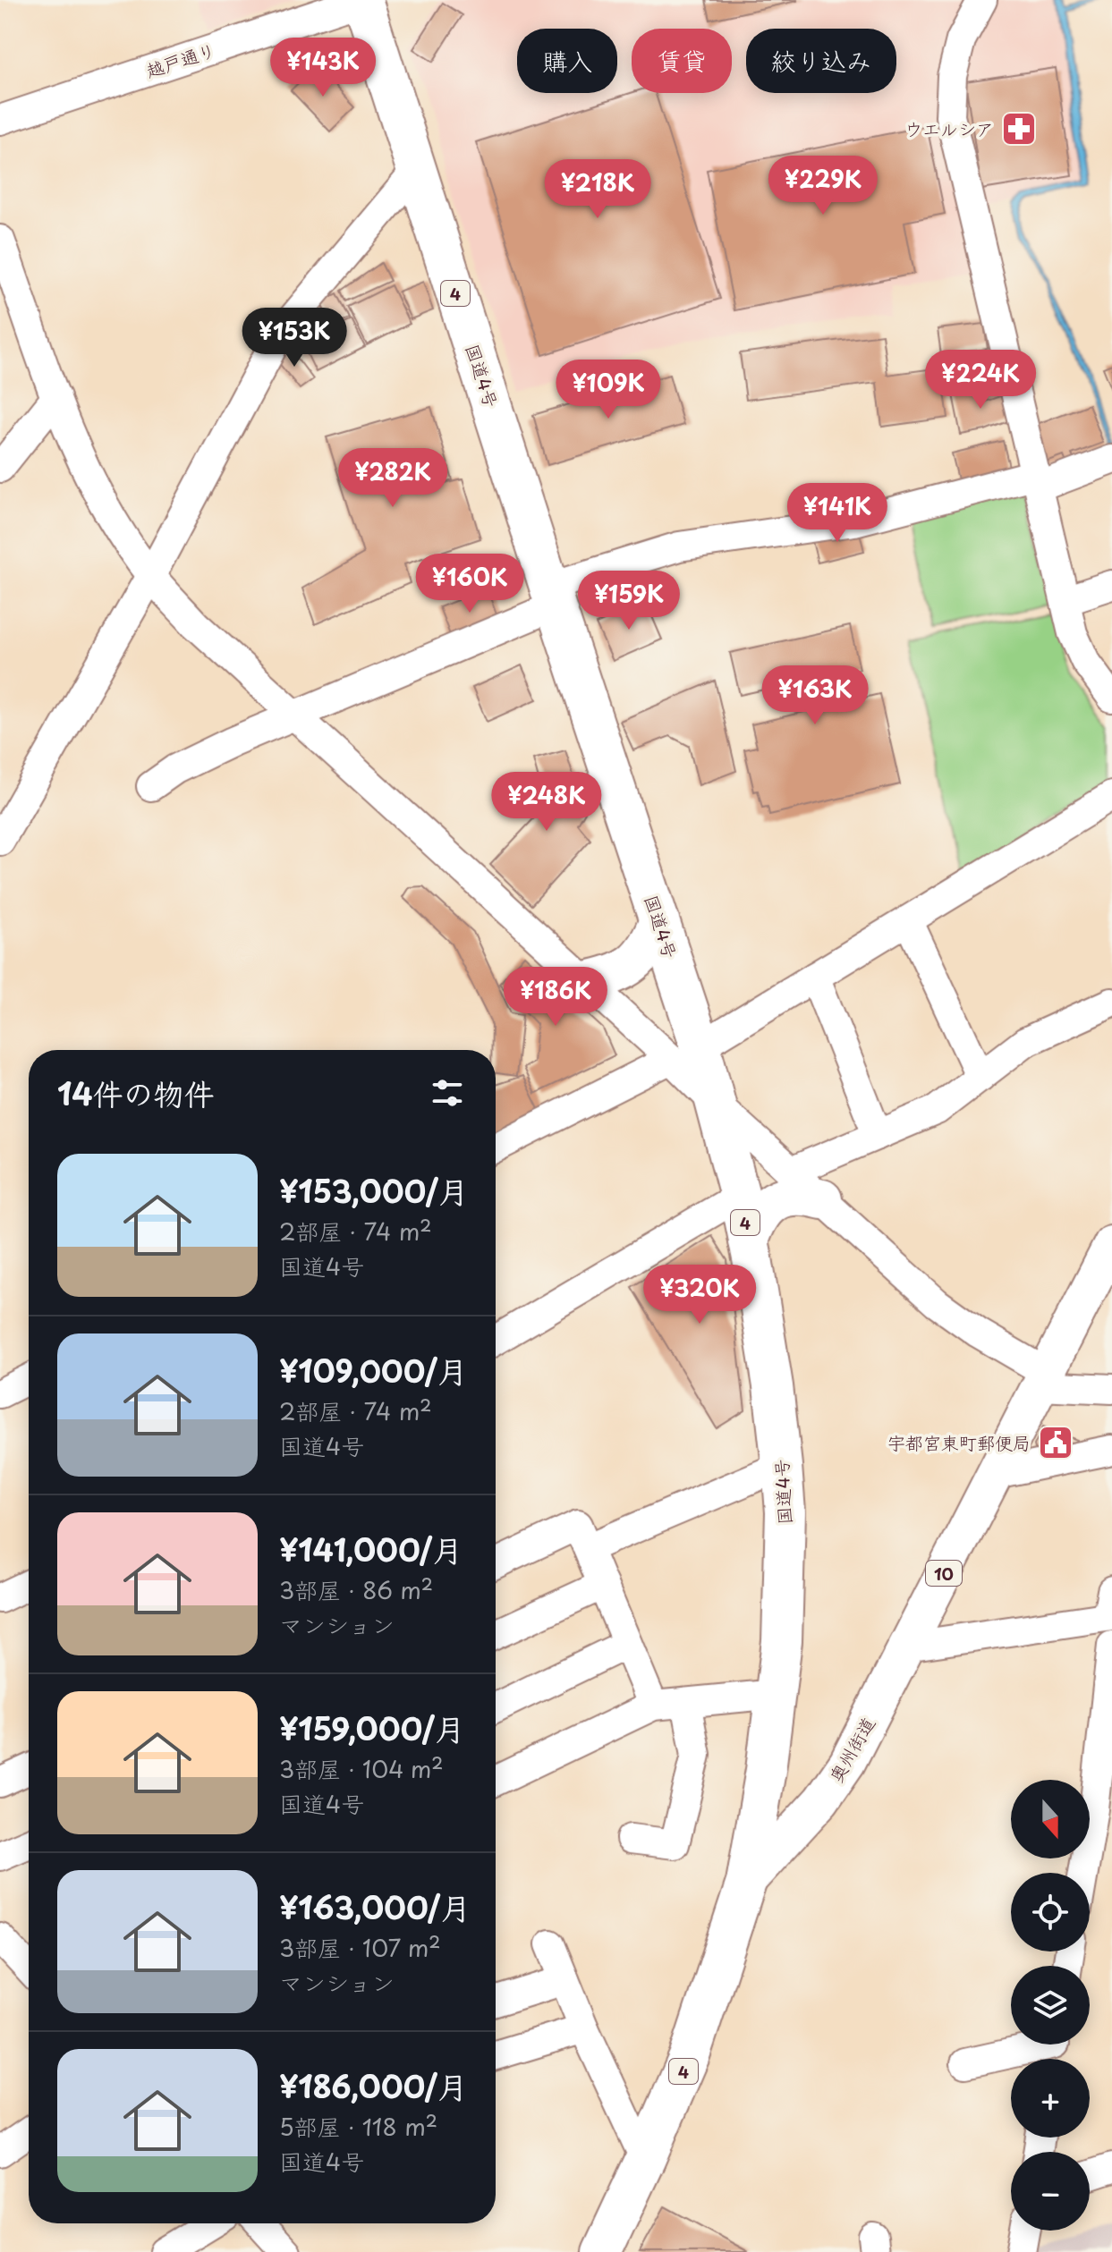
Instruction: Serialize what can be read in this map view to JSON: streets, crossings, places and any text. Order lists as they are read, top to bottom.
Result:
{
  "streets": {
    "highway": ["4", "国道4号", "奥州街道"],
    "main road": ["10"],
    "street": ["越戸通り"]
  },
  "crossings": [
    ["越戸通り", "国道4号"],
    ["国道4号", "奥州街道"]
  ],
  "places": {
    "pharmacy": ["ウエルシア"],
    "public building": ["宇都宮東町郵便局"]
  },
  "north": "bottom",
  "page": {
    "chip": ["購入", "賃貸", "絞り込み"],
    "price": [
      "¥143K",
      "¥229K",
      "¥218K",
      "¥153K",
      "¥224K",
      "¥109K",
      "¥282K",
      "¥141K",
      "¥160K",
      "¥159K",
      "¥163K",
      "¥248K",
      "¥186K",
      "¥320K"
    ],
    "heading": "14件の物件",
    "list": [
      {
        "name": "¥153,000/月",
        "note": "2部屋 · 74 m² · 国道4号"
      },
      {
        "name": "¥109,000/月",
        "note": "2部屋 · 74 m² · 国道4号"
      },
      {
        "name": "¥141,000/月",
        "note": "3部屋 · 86 m² · マンション"
      },
      {
        "name": "¥159,000/月",
        "note": "3部屋 · 104 m² · 国道4号"
      },
      {
        "name": "¥163,000/月",
        "note": "3部屋 · 107 m² · マンション"
      },
      {
        "name": "¥186,000/月",
        "note": "5部屋 · 118 m² · 国道4号"
      }
    ],
    "map_buttons": ["+", "−"]
  }
}
